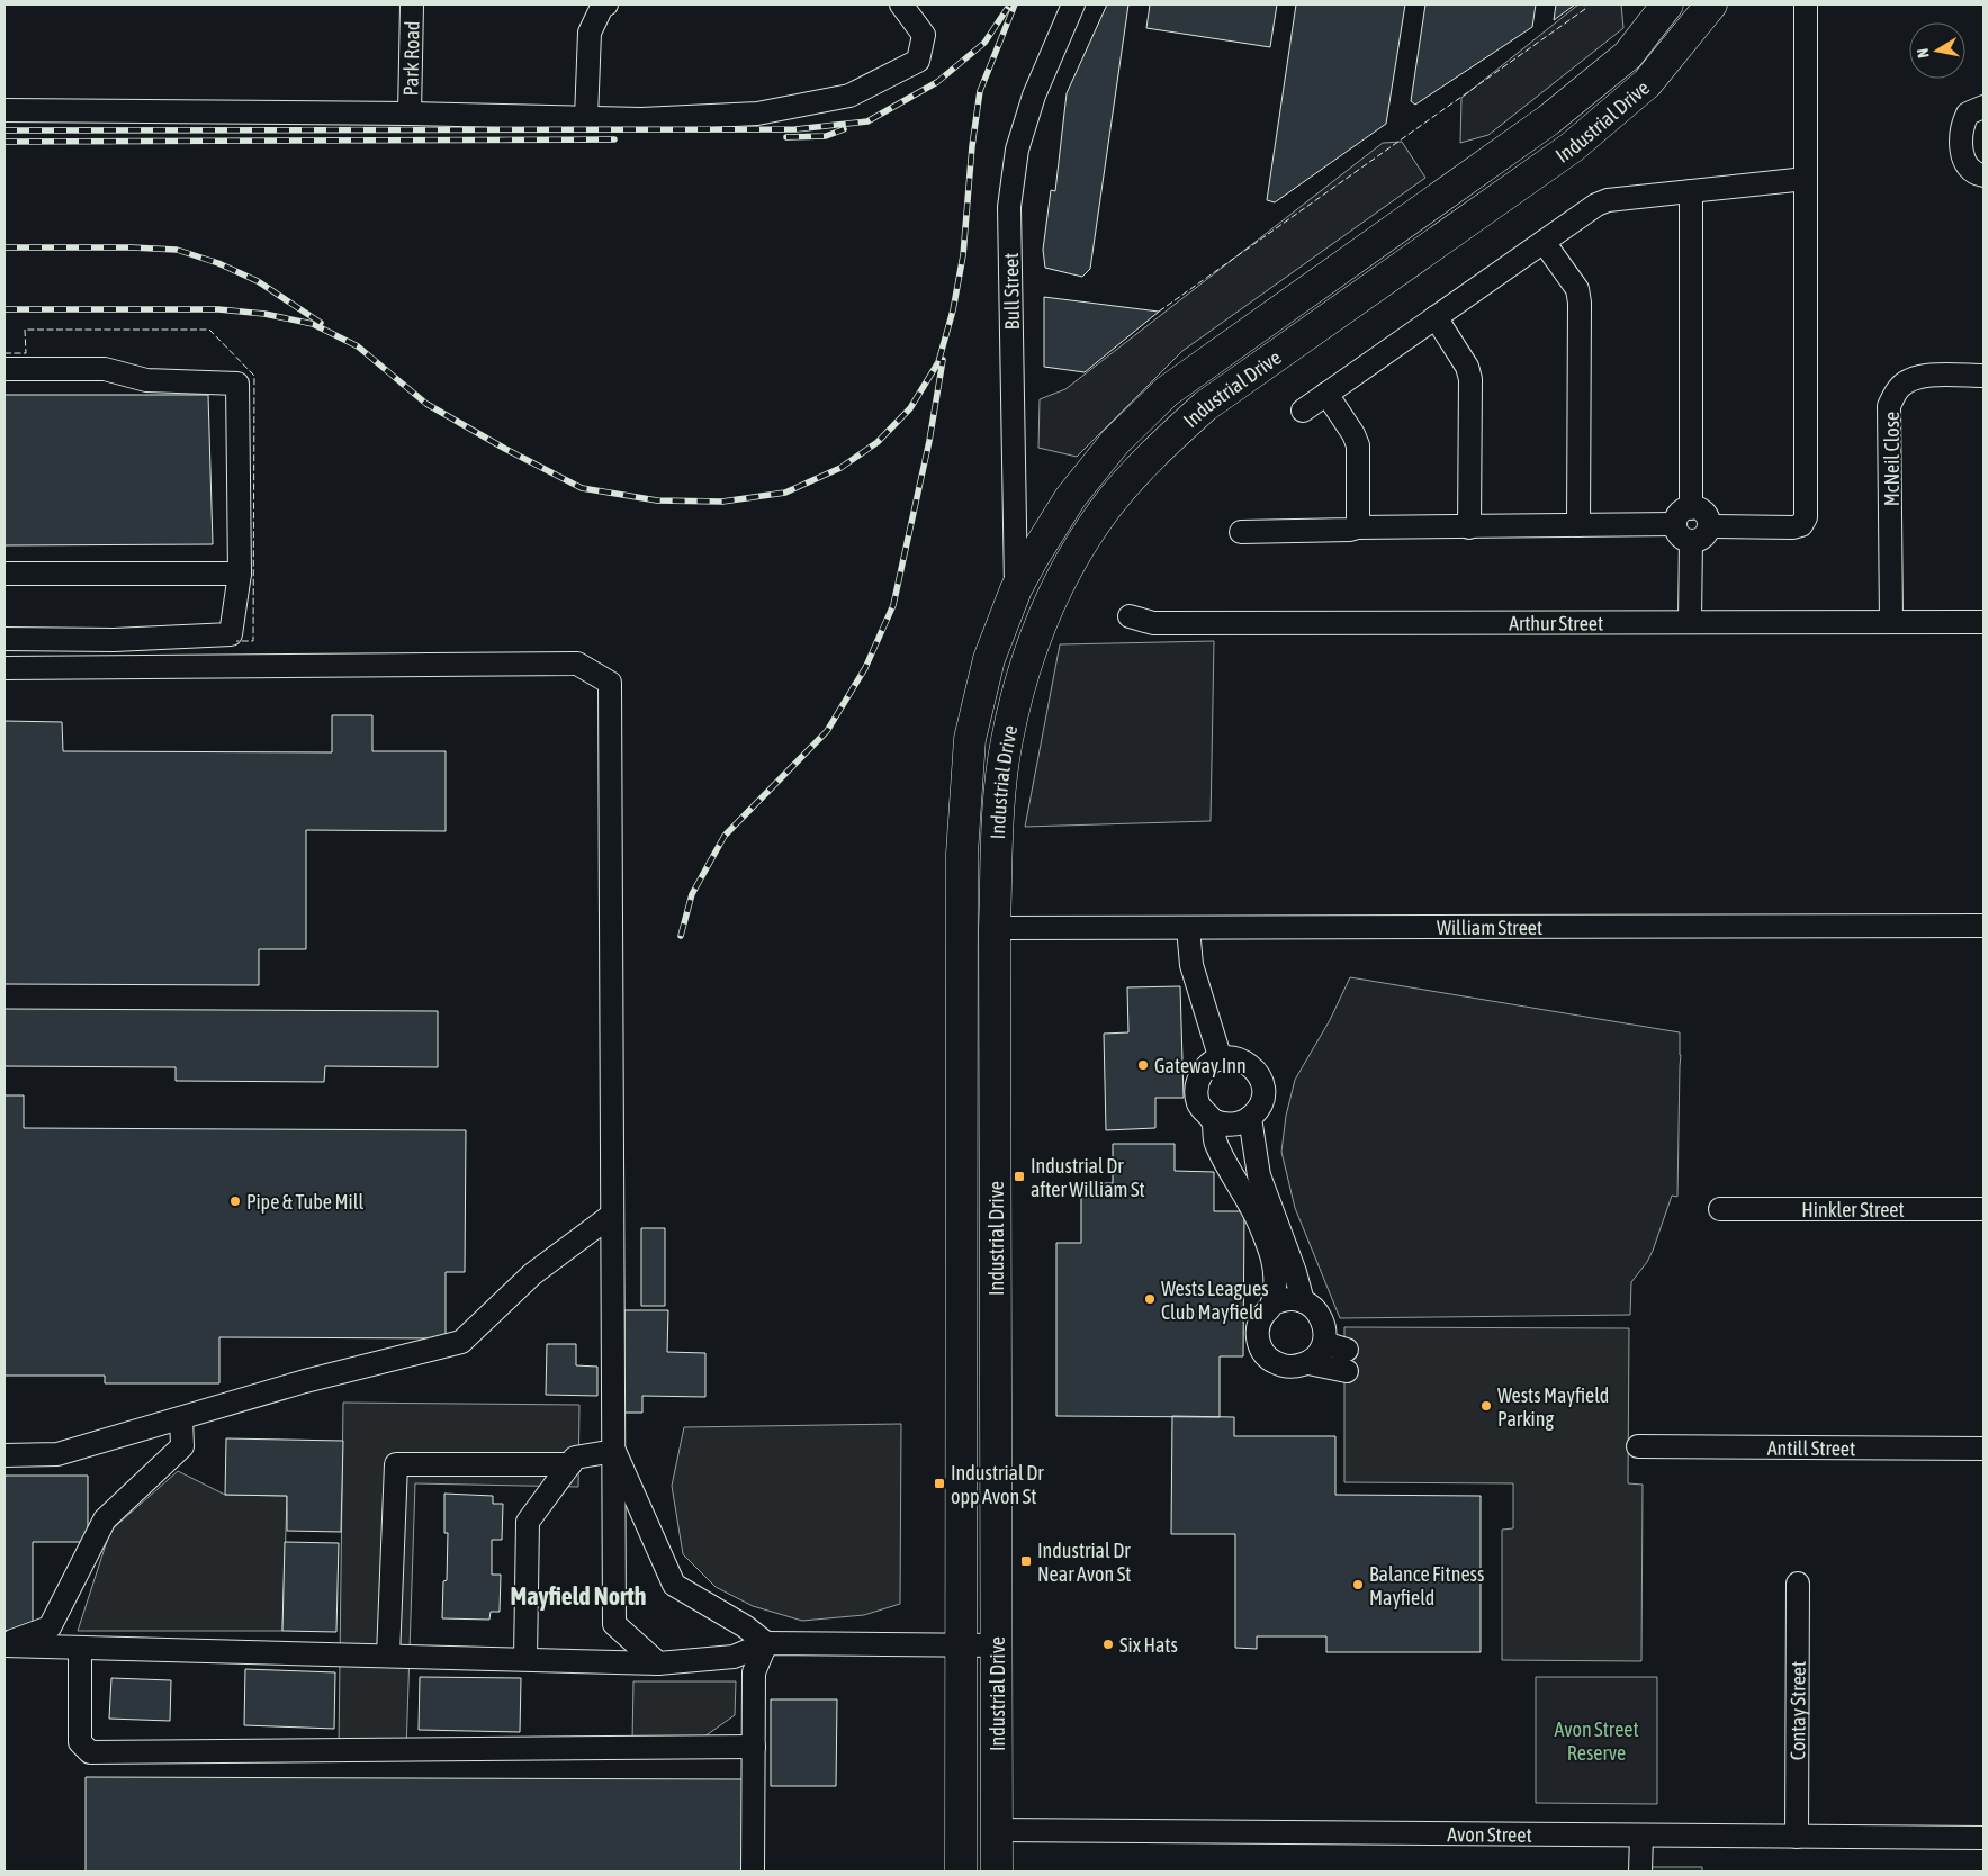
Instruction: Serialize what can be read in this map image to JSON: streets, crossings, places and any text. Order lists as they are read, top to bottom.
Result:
{
  "streets": {
    "highway": ["Industrial Drive"],
    "street": [
      "Park Road",
      "Bull Street",
      "McNeil Close",
      "Arthur Street",
      "William Street",
      "Hinkler Street",
      "Antill Street",
      "Contay Street",
      "Avon Street"
    ]
  },
  "crossings": [
    ["Industrial Drive", "Bull Street"],
    ["Industrial Drive", "William Street"],
    ["Industrial Drive", "Avon Street"],
    ["McNeil Close", "Arthur Street"],
    ["Contay Street", "Avon Street"]
  ],
  "districts": ["Mayfield North"],
  "parks": ["Avon Street Reserve"],
  "places": {
    "other": [
      "Gateway Inn",
      "Pipe & Tube Mill",
      "Wests Leagues Club Mayfield",
      "Wests Mayfield Parking",
      "Balance Fitness Mayfield",
      "Six Hats"
    ],
    "transit": ["Industrial Dr after William St", "Industrial Dr opp Avon St", "Industrial Dr Near Avon St"]
  },
  "north": "left"
}
